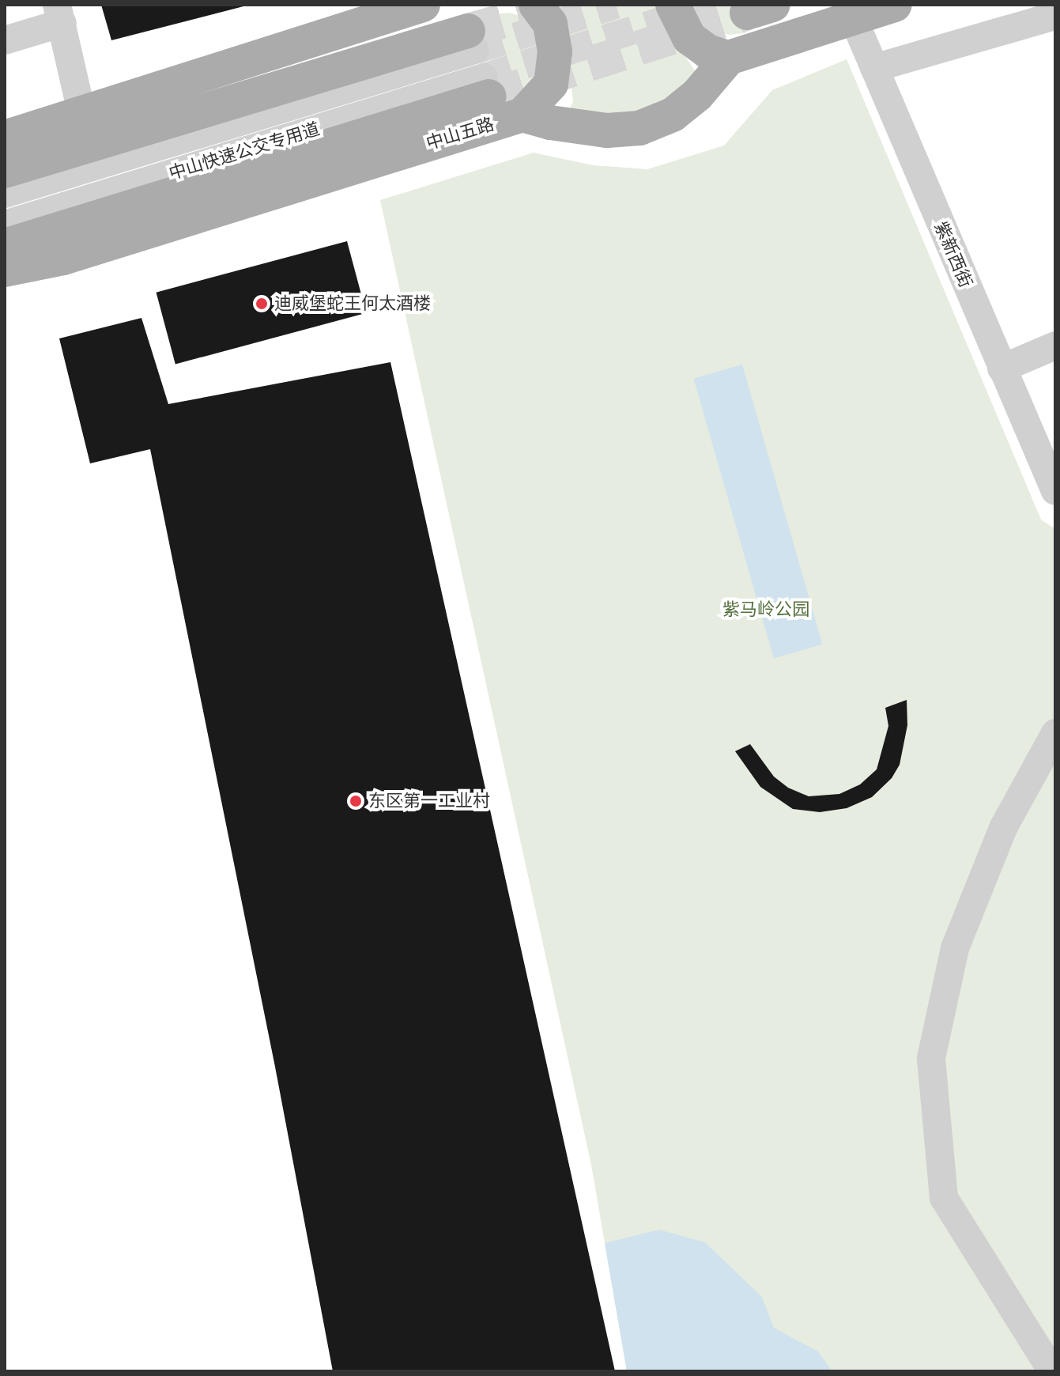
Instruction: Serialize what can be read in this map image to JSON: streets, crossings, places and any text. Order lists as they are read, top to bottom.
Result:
{
  "streets": {
    "main road": ["中山五路"],
    "street": ["中山快速公交专用道", "紫新西街"]
  },
  "crossings": [
    ["中山五路", "中山快速公交专用道"]
  ],
  "parks": ["紫马岭公园"],
  "places": ["迪威堡蛇王何太酒楼", "东区第一工业村"]
}
